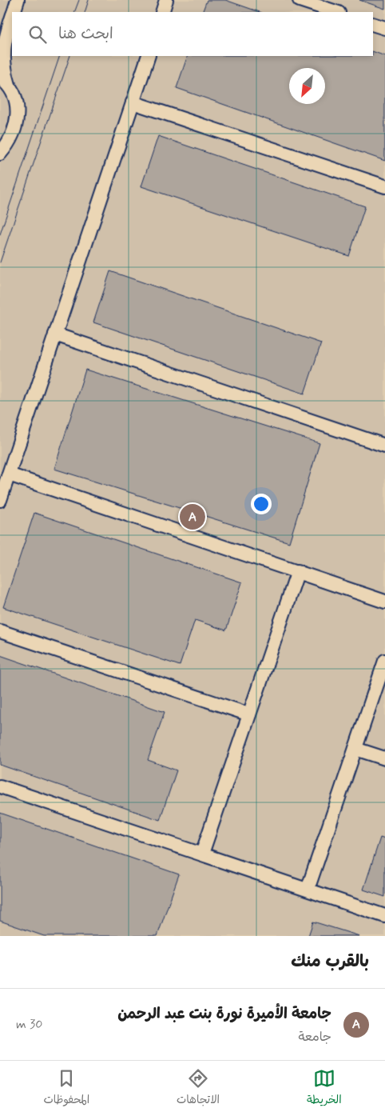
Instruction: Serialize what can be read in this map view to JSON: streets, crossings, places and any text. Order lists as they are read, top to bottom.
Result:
{
  "north": "bottom left",
  "page": {
    "search": "ابحث هنا",
    "pins": "A",
    "heading": "بالقرب منك",
    "list": [
      {
        "mark": "A",
        "name": "جامعة الأميرة نورة بنت عبد الرحمن",
        "note": "جامعة",
        "value": "30 m"
      }
    ],
    "nav": ["الخريطة", "الاتجاهات", "المحفوظات"]
  }
}
